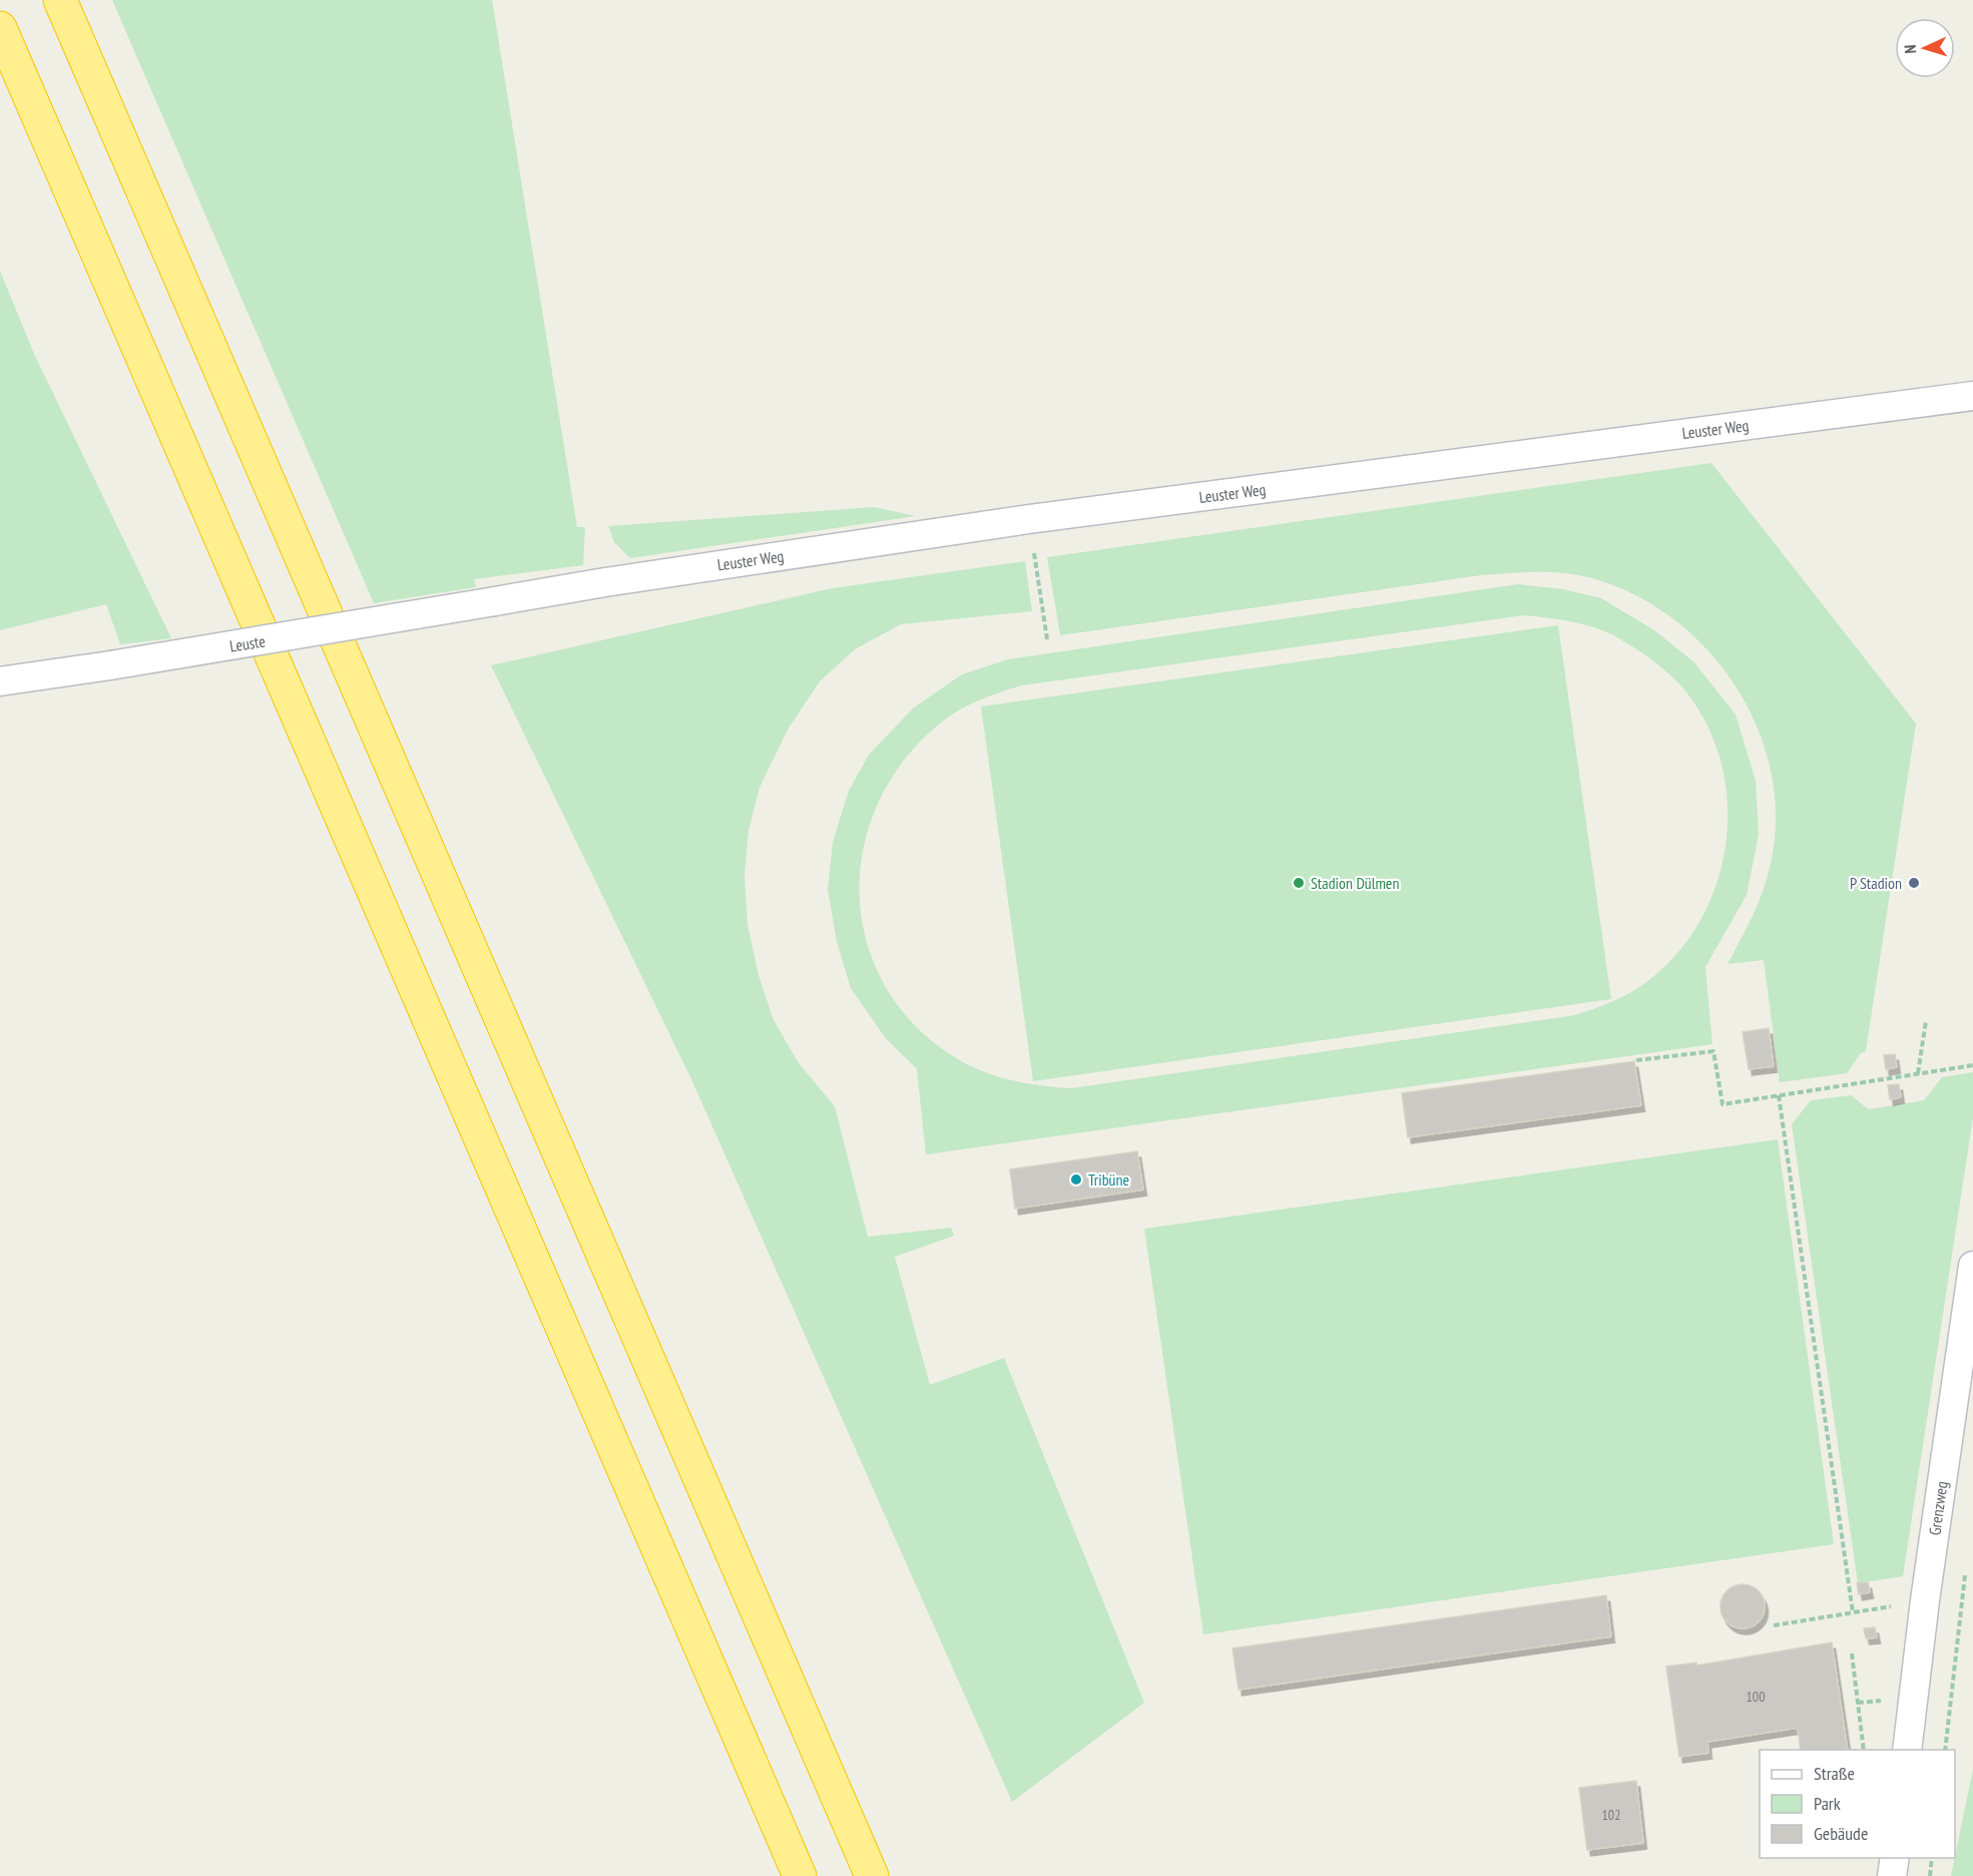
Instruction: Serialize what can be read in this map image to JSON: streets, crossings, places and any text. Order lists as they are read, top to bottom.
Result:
{
  "streets": {
    "street": ["Leuster Weg", "Leuste", "Grenzweg"]
  },
  "crossings": [
    ["Leuster Weg", "Leuste"]
  ],
  "places": ["Stadion Dülmen", "P Stadion", "Tribüne"],
  "house_numbers": ["100", "102"],
  "legend": ["Straße", "Park", "Gebäude"],
  "north": "left"
}
